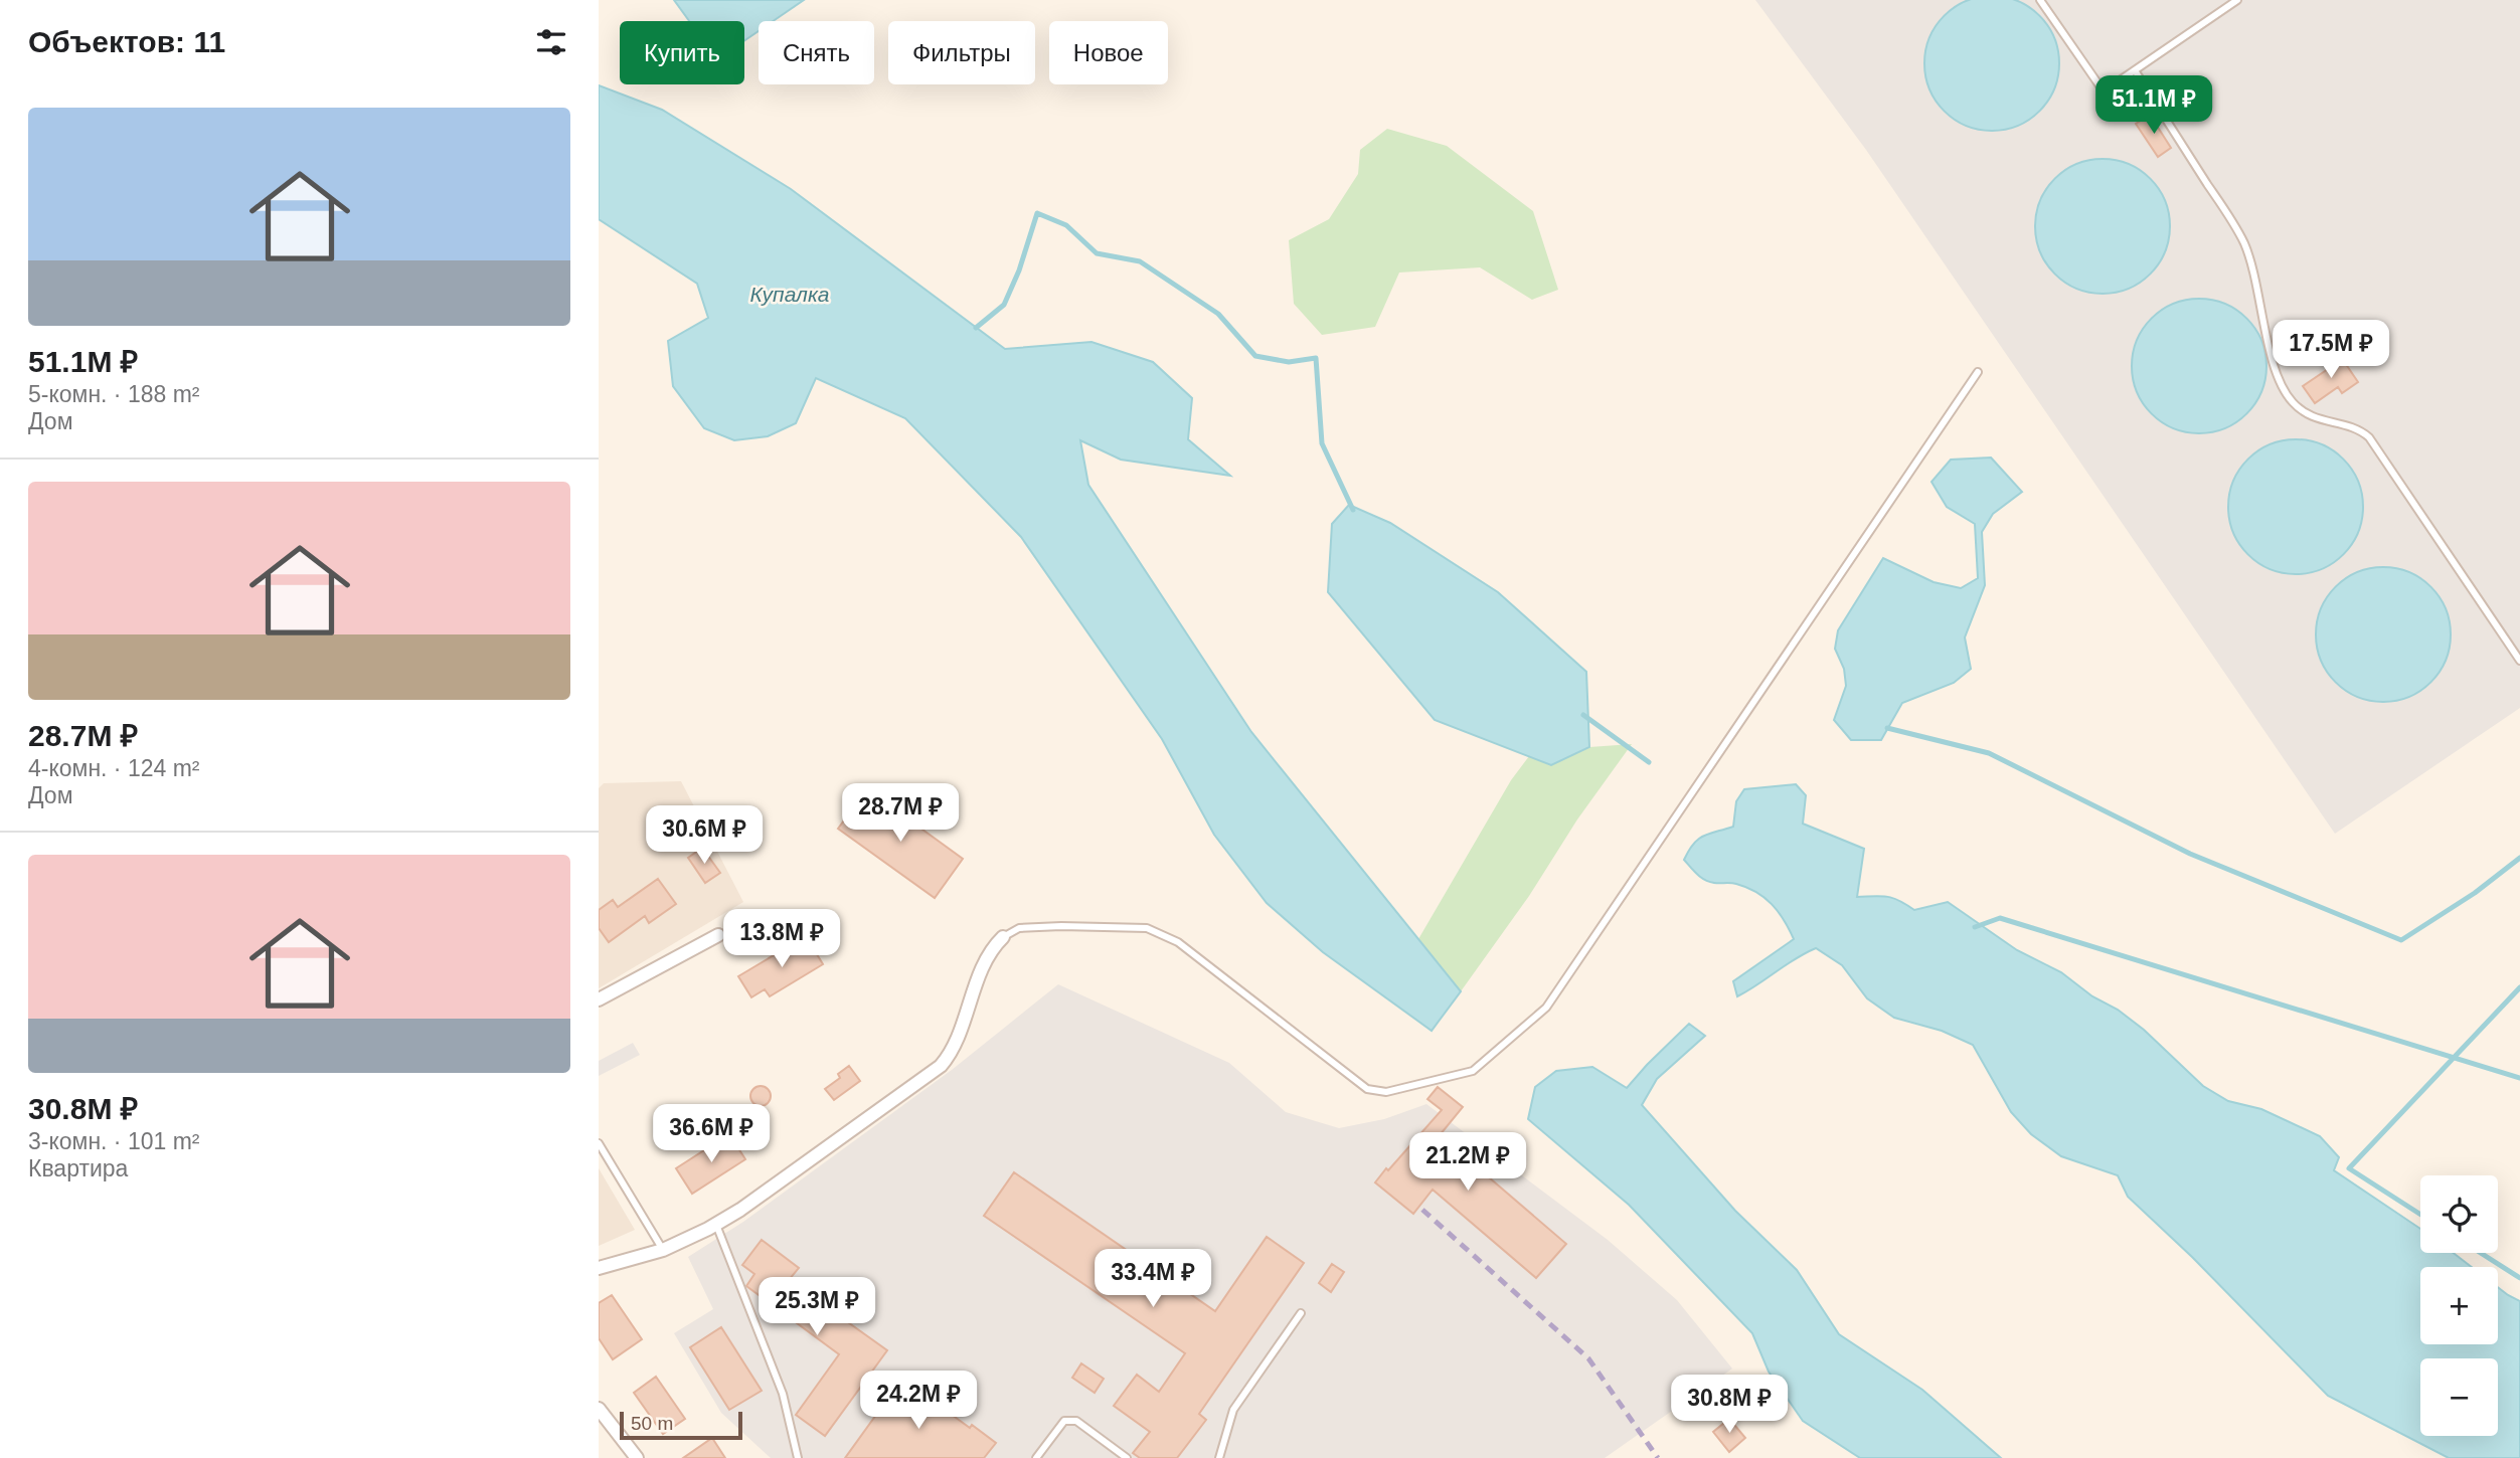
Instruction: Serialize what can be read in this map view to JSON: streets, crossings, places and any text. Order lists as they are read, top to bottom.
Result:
{
  "water": ["Купалка"],
  "scale_bar": "50 m",
  "page": {
    "heading": "Объектов: 11",
    "chip": [
      "Купить",
      "Снять",
      "Фильтры",
      "Новое"
    ],
    "price": [
      "51.1M ₽",
      "17.5M ₽",
      "28.7M ₽",
      "30.6M ₽",
      "13.8M ₽",
      "36.6M ₽",
      "21.2M ₽",
      "33.4M ₽",
      "25.3M ₽",
      "24.2M ₽",
      "30.8M ₽"
    ],
    "list": [
      {
        "name": "51.1M ₽",
        "note": "5-комн. · 188 m² · Дом"
      },
      {
        "name": "28.7M ₽",
        "note": "4-комн. · 124 m² · Дом"
      },
      {
        "name": "30.8M ₽",
        "note": "3-комн. · 101 m² · Квартира"
      }
    ],
    "map_buttons": ["+", "−"],
    "scale": "50 m"
  }
}
